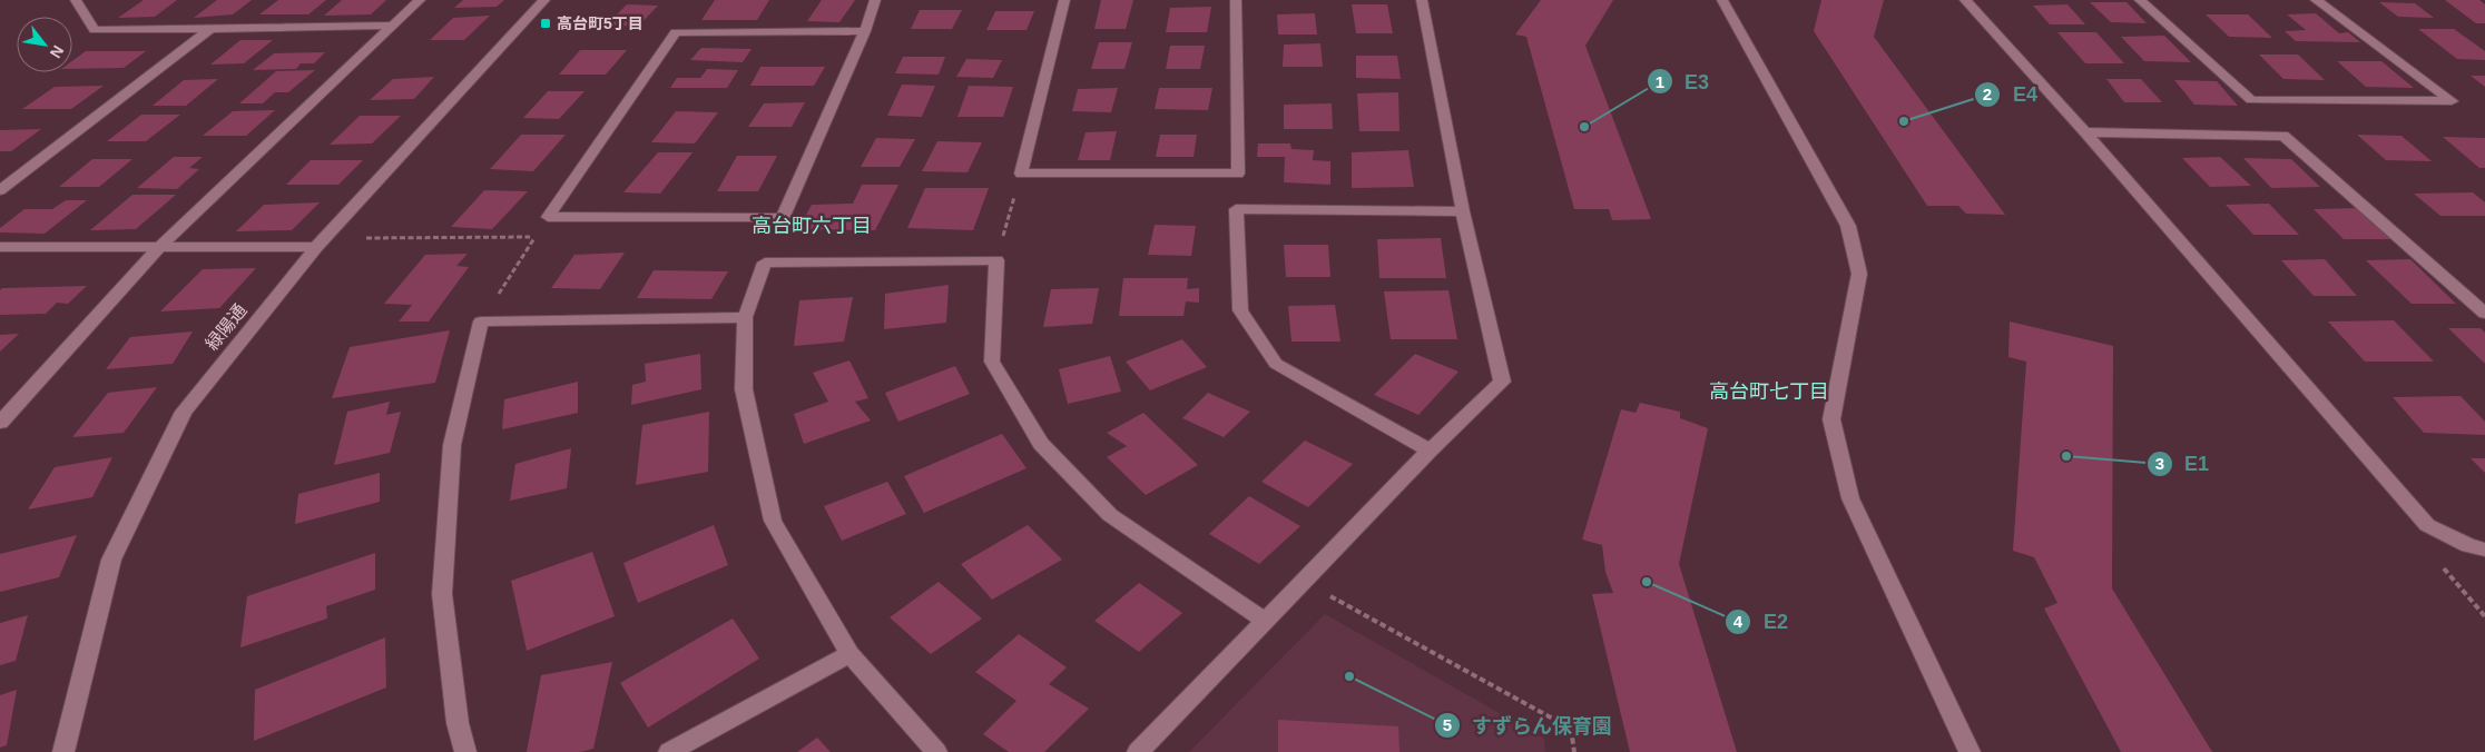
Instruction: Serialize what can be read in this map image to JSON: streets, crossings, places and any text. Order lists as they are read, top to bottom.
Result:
{
  "streets": {
    "street": ["緑陽通"]
  },
  "districts": ["高台町六丁目", "高台町七丁目"],
  "places": {
    "transit": ["高台町5丁目"],
    "other": [
      "E4",
      "E3",
      "E1",
      "E2",
      "すずらん保育園"
    ]
  },
  "north": "bottom right"
}
